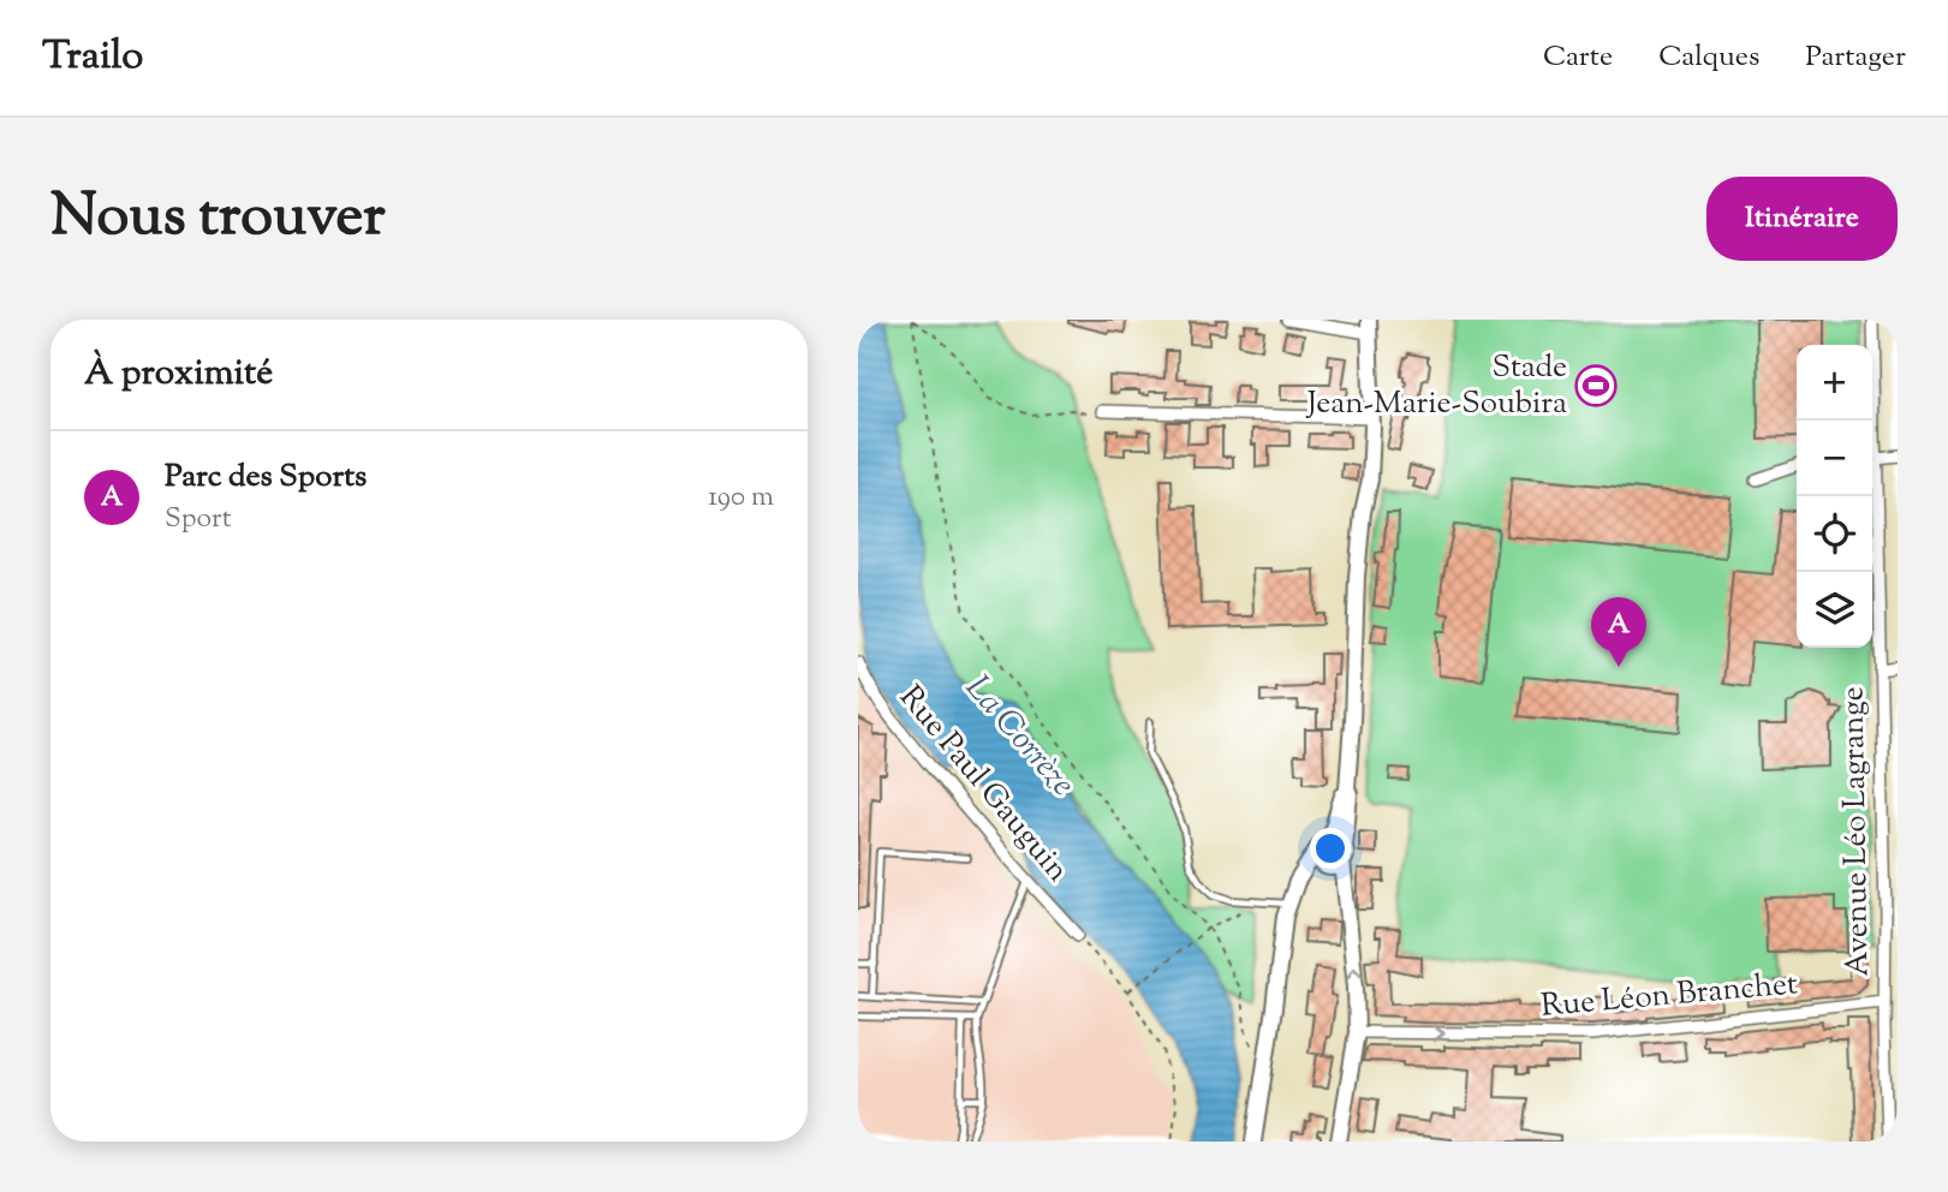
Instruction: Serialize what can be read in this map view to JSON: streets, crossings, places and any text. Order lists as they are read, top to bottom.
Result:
{
  "streets": {
    "street": ["Rue Paul Gauguin", "Avenue Léo Lagrange", "Rue Léon Branchet"]
  },
  "crossings": [
    ["Avenue Léo Lagrange", "Rue Léon Branchet"]
  ],
  "one_way": ["Rue Léon Branchet"],
  "water": ["La Corrèze"],
  "places": {
    "sports": ["Stade Jean-Marie-Soubira"]
  },
  "page": {
    "header": "Trailo",
    "nav": ["Carte", "Calques", "Partager"],
    "title": "Nous trouver",
    "buttons": "Itinéraire",
    "heading": "À proximité",
    "map_buttons": ["+", "−"],
    "list": [
      {
        "mark": "A",
        "name": "Parc des Sports",
        "note": "Sport",
        "value": "190 m"
      }
    ],
    "pins": "A"
  }
}
